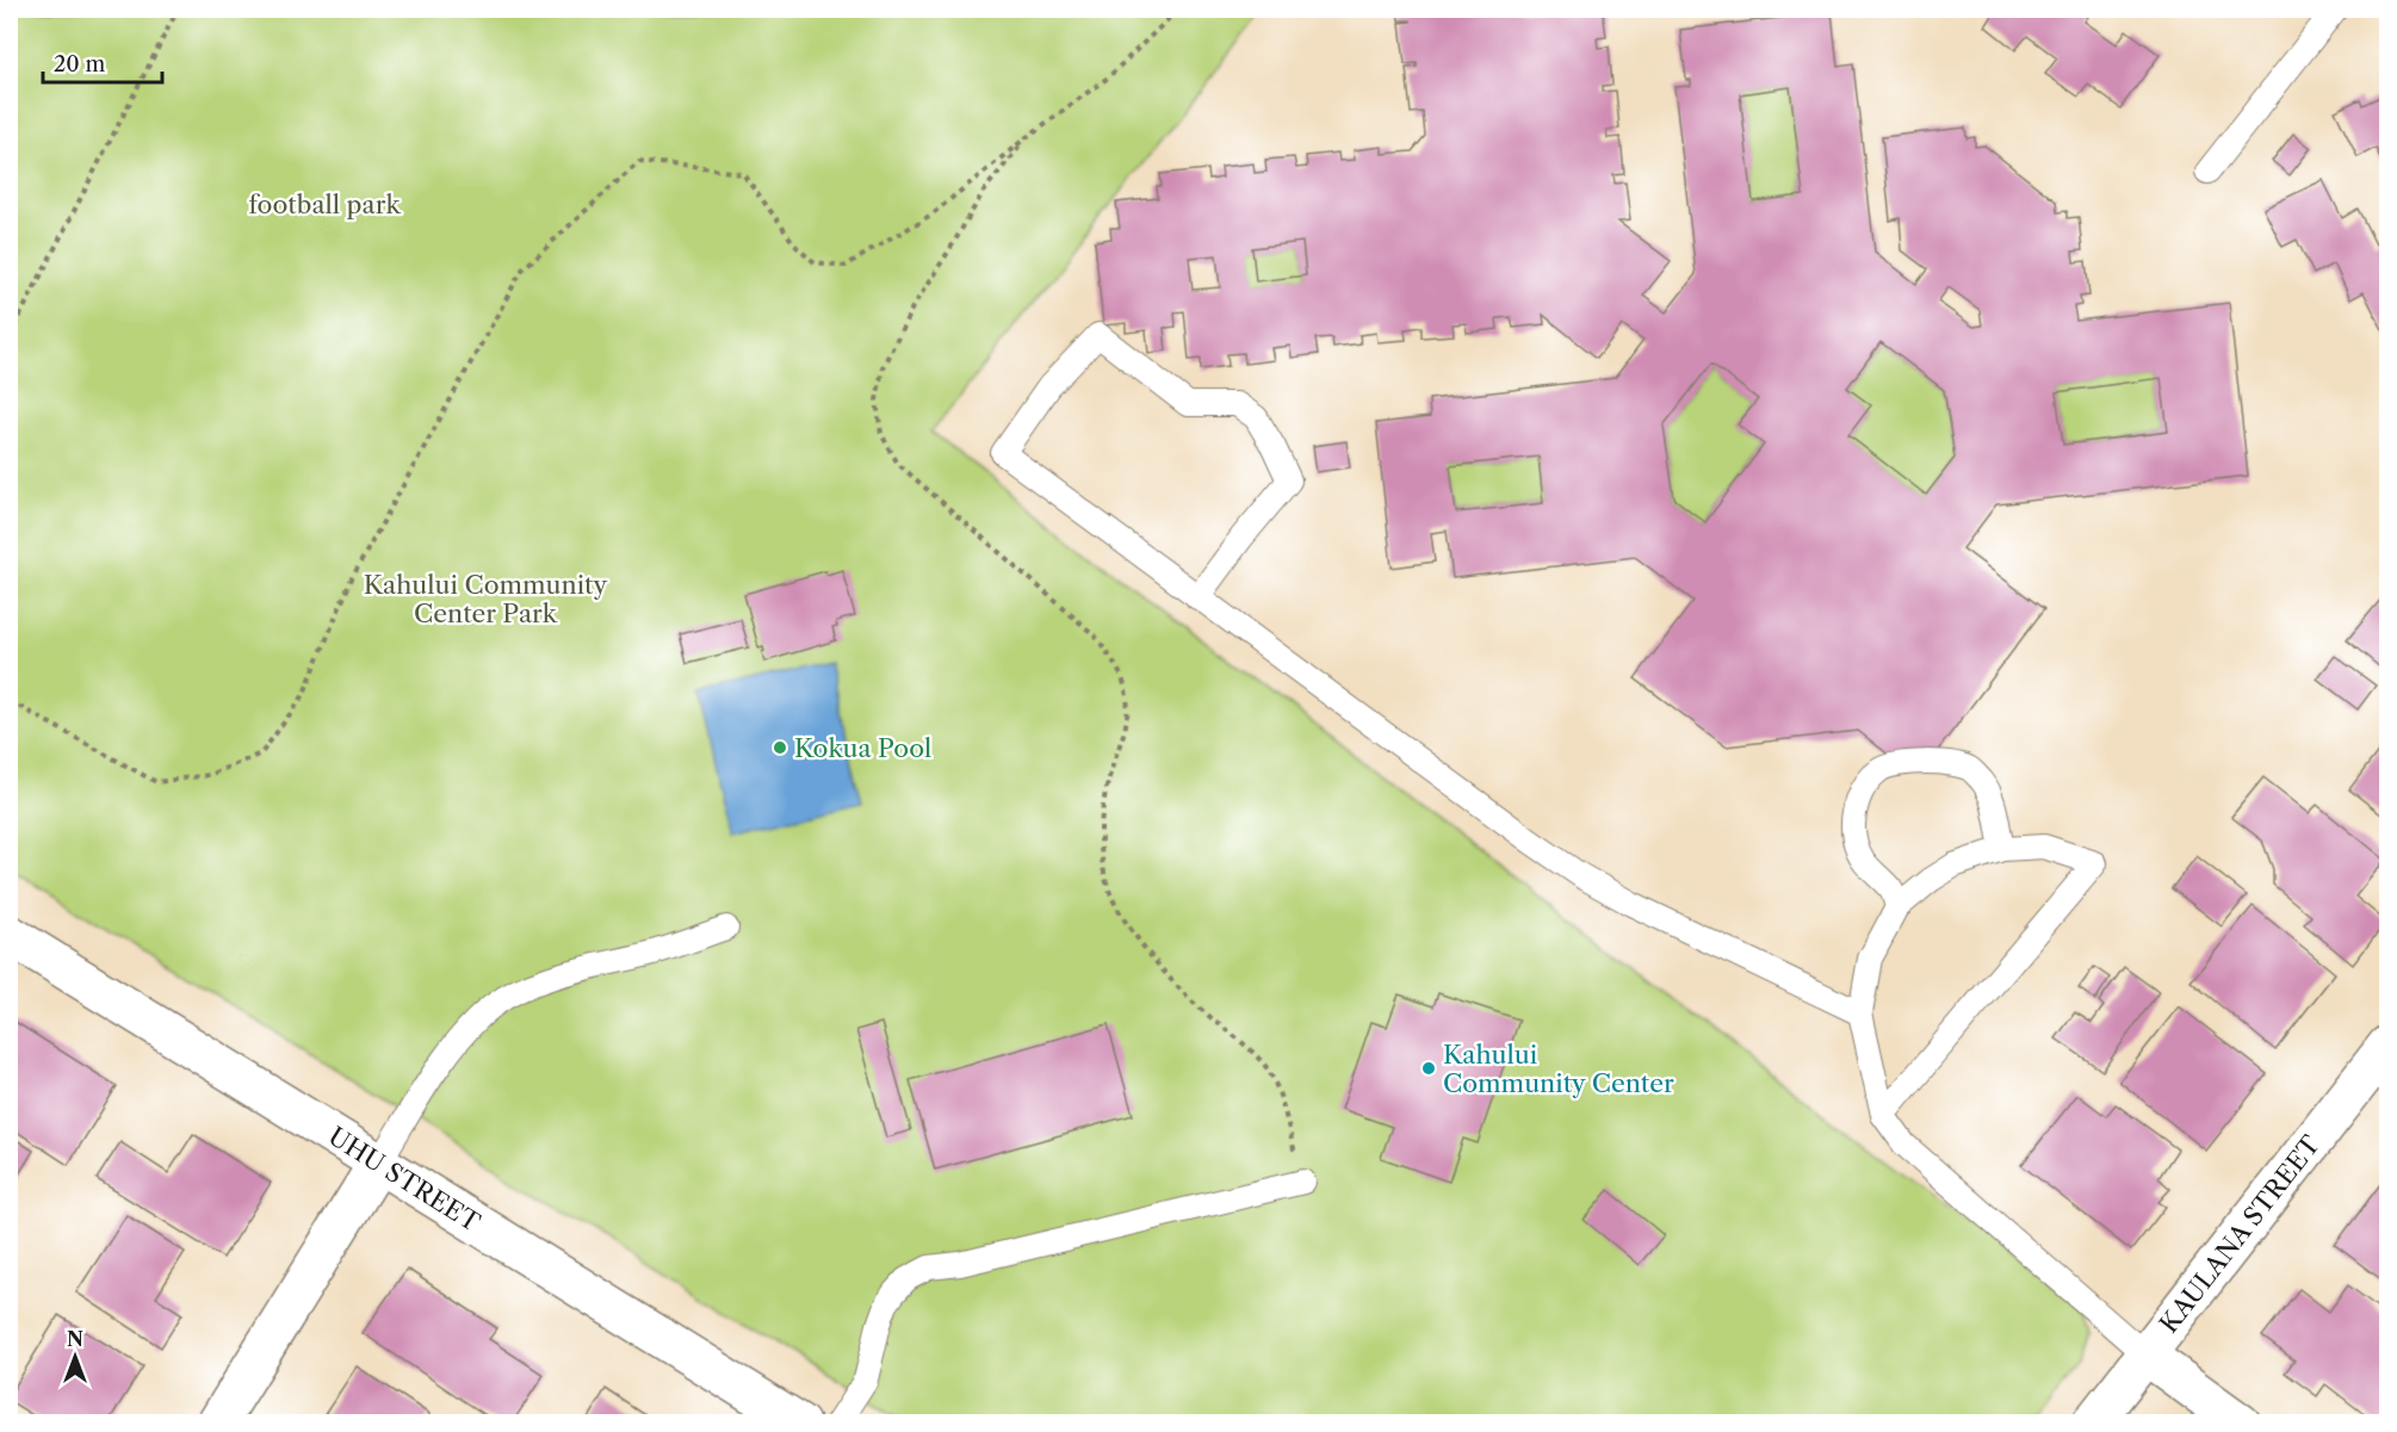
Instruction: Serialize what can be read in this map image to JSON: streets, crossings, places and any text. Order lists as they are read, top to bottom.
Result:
{
  "streets": {
    "street": ["UHU STREET", "KAULANA STREET"]
  },
  "parks": ["football park", "Kahului Community Center Park"],
  "places": ["Kokua Pool", "Kahului Community Center"],
  "scale_bar": "20 m",
  "north": "top"
}
